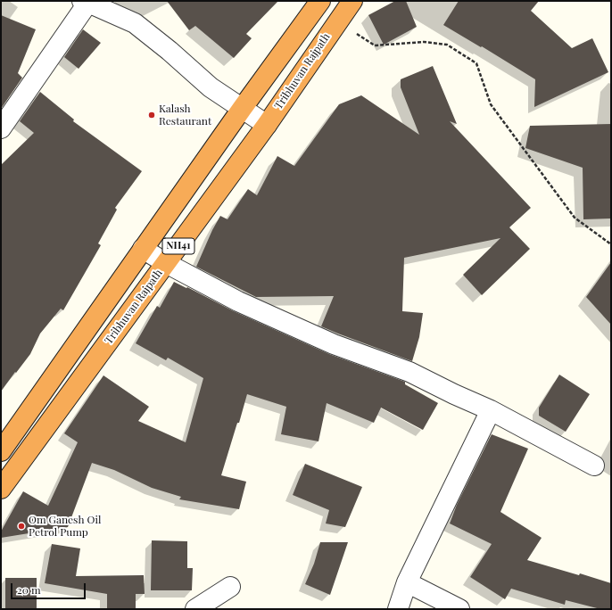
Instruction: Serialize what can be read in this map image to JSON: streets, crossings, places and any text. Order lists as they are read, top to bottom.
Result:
{
  "streets": {
    "highway": ["Tribhuvan Rajpath", "NH41"]
  },
  "places": ["Kalash Restaurant", "Om Ganesh Oil Petrol Pump"],
  "scale_bar": "20 m"
}
